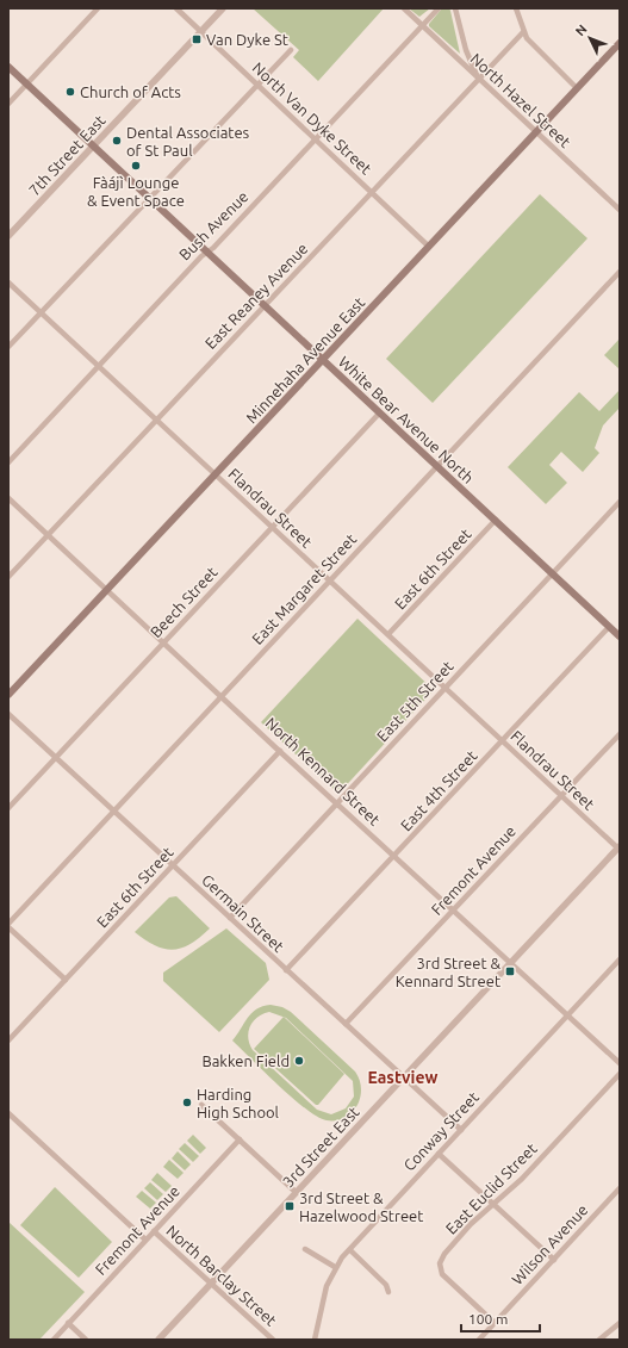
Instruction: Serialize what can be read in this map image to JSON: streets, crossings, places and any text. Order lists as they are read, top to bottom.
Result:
{
  "streets": {
    "main road": ["Minnehaha Avenue East", "White Bear Avenue North"],
    "street": [
      "North Hazel Street",
      "North Van Dyke Street",
      "7th Street East",
      "Bush Avenue",
      "East Reaney Avenue",
      "Flandrau Street",
      "East 6th Street",
      "East Margaret Street",
      "Beech Street",
      "East 5th Street",
      "North Kennard Street",
      "East 4th Street",
      "Fremont Avenue",
      "Germain Street",
      "Conway Street",
      "3rd Street East",
      "East Euclid Street",
      "Wilson Avenue",
      "North Barclay Street"
    ]
  },
  "crossings": [
    ["North Hazel Street", "Bush Avenue"],
    ["North Hazel Street", "East Reaney Avenue"],
    ["North Hazel Street", "Minnehaha Avenue East"],
    ["North Van Dyke Street", "7th Street East"],
    ["North Van Dyke Street", "Bush Avenue"],
    ["North Van Dyke Street", "East Reaney Avenue"],
    ["North Van Dyke Street", "Minnehaha Avenue East"],
    ["7th Street East", "White Bear Avenue North"],
    ["Bush Avenue", "White Bear Avenue North"],
    ["Bush Avenue", "Flandrau Street"],
    ["East Reaney Avenue", "White Bear Avenue North"],
    ["East Reaney Avenue", "Flandrau Street"],
    ["East Reaney Avenue", "North Kennard Street"],
    ["Minnehaha Avenue East", "White Bear Avenue North"],
    ["Minnehaha Avenue East", "Flandrau Street"],
    ["Minnehaha Avenue East", "North Kennard Street"],
    ["White Bear Avenue North", "East 6th Street"],
    ["White Bear Avenue North", "East Margaret Street"],
    ["White Bear Avenue North", "Beech Street"],
    ["White Bear Avenue North", "East 5th Street"],
    ["White Bear Avenue North", "East 4th Street"],
    ["Flandrau Street", "East 6th Street"],
    ["Flandrau Street", "East Margaret Street"],
    ["Flandrau Street", "Beech Street"],
    ["Flandrau Street", "East 5th Street"],
    ["Flandrau Street", "East 4th Street"],
    ["Flandrau Street", "Fremont Avenue"],
    ["Flandrau Street", "3rd Street East"],
    ["East 6th Street", "North Kennard Street"],
    ["East 6th Street", "Germain Street"],
    ["East Margaret Street", "North Kennard Street"],
    ["East Margaret Street", "Germain Street"],
    ["Beech Street", "North Kennard Street"],
    ["Beech Street", "Germain Street"],
    ["East 5th Street", "North Kennard Street"],
    ["East 5th Street", "Germain Street"],
    ["North Kennard Street", "East 4th Street"],
    ["North Kennard Street", "Fremont Avenue"],
    ["North Kennard Street", "Conway Street"],
    ["North Kennard Street", "3rd Street East"],
    ["East 4th Street", "Germain Street"],
    ["Fremont Avenue", "Germain Street"],
    ["Fremont Avenue", "North Barclay Street"],
    ["Germain Street", "Conway Street"],
    ["Germain Street", "3rd Street East"],
    ["3rd Street East", "North Barclay Street"],
    ["East Euclid Street", "Wilson Avenue"]
  ],
  "districts": ["Eastview"],
  "places": {
    "transit": ["Van Dyke St", "3rd Street & Kennard Street", "3rd Street & Hazelwood Street"],
    "other": [
      "Church of Acts",
      "Dental Associates of St Paul",
      "Fàájì Lounge & Event Space",
      "Bakken Field",
      "Harding High School"
    ]
  },
  "scale_bar": "100 m",
  "north": "top left"
}
